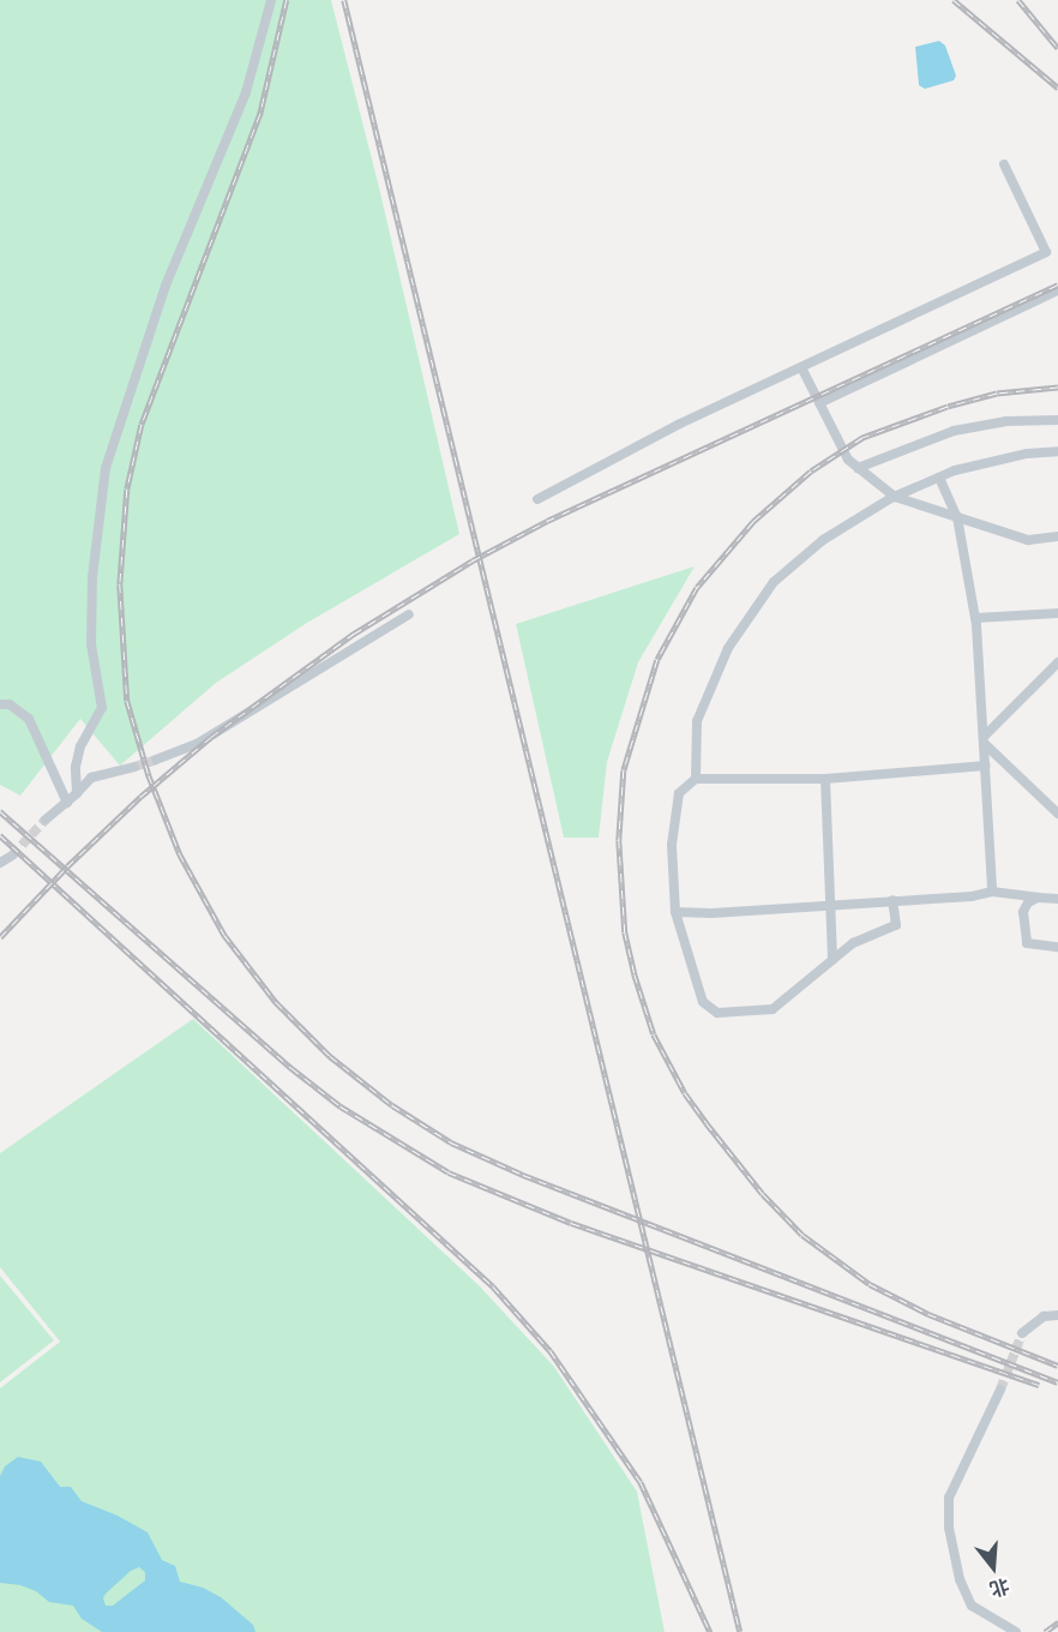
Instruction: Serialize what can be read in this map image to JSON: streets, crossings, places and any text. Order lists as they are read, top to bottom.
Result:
{
  "north": "bottom"
}
